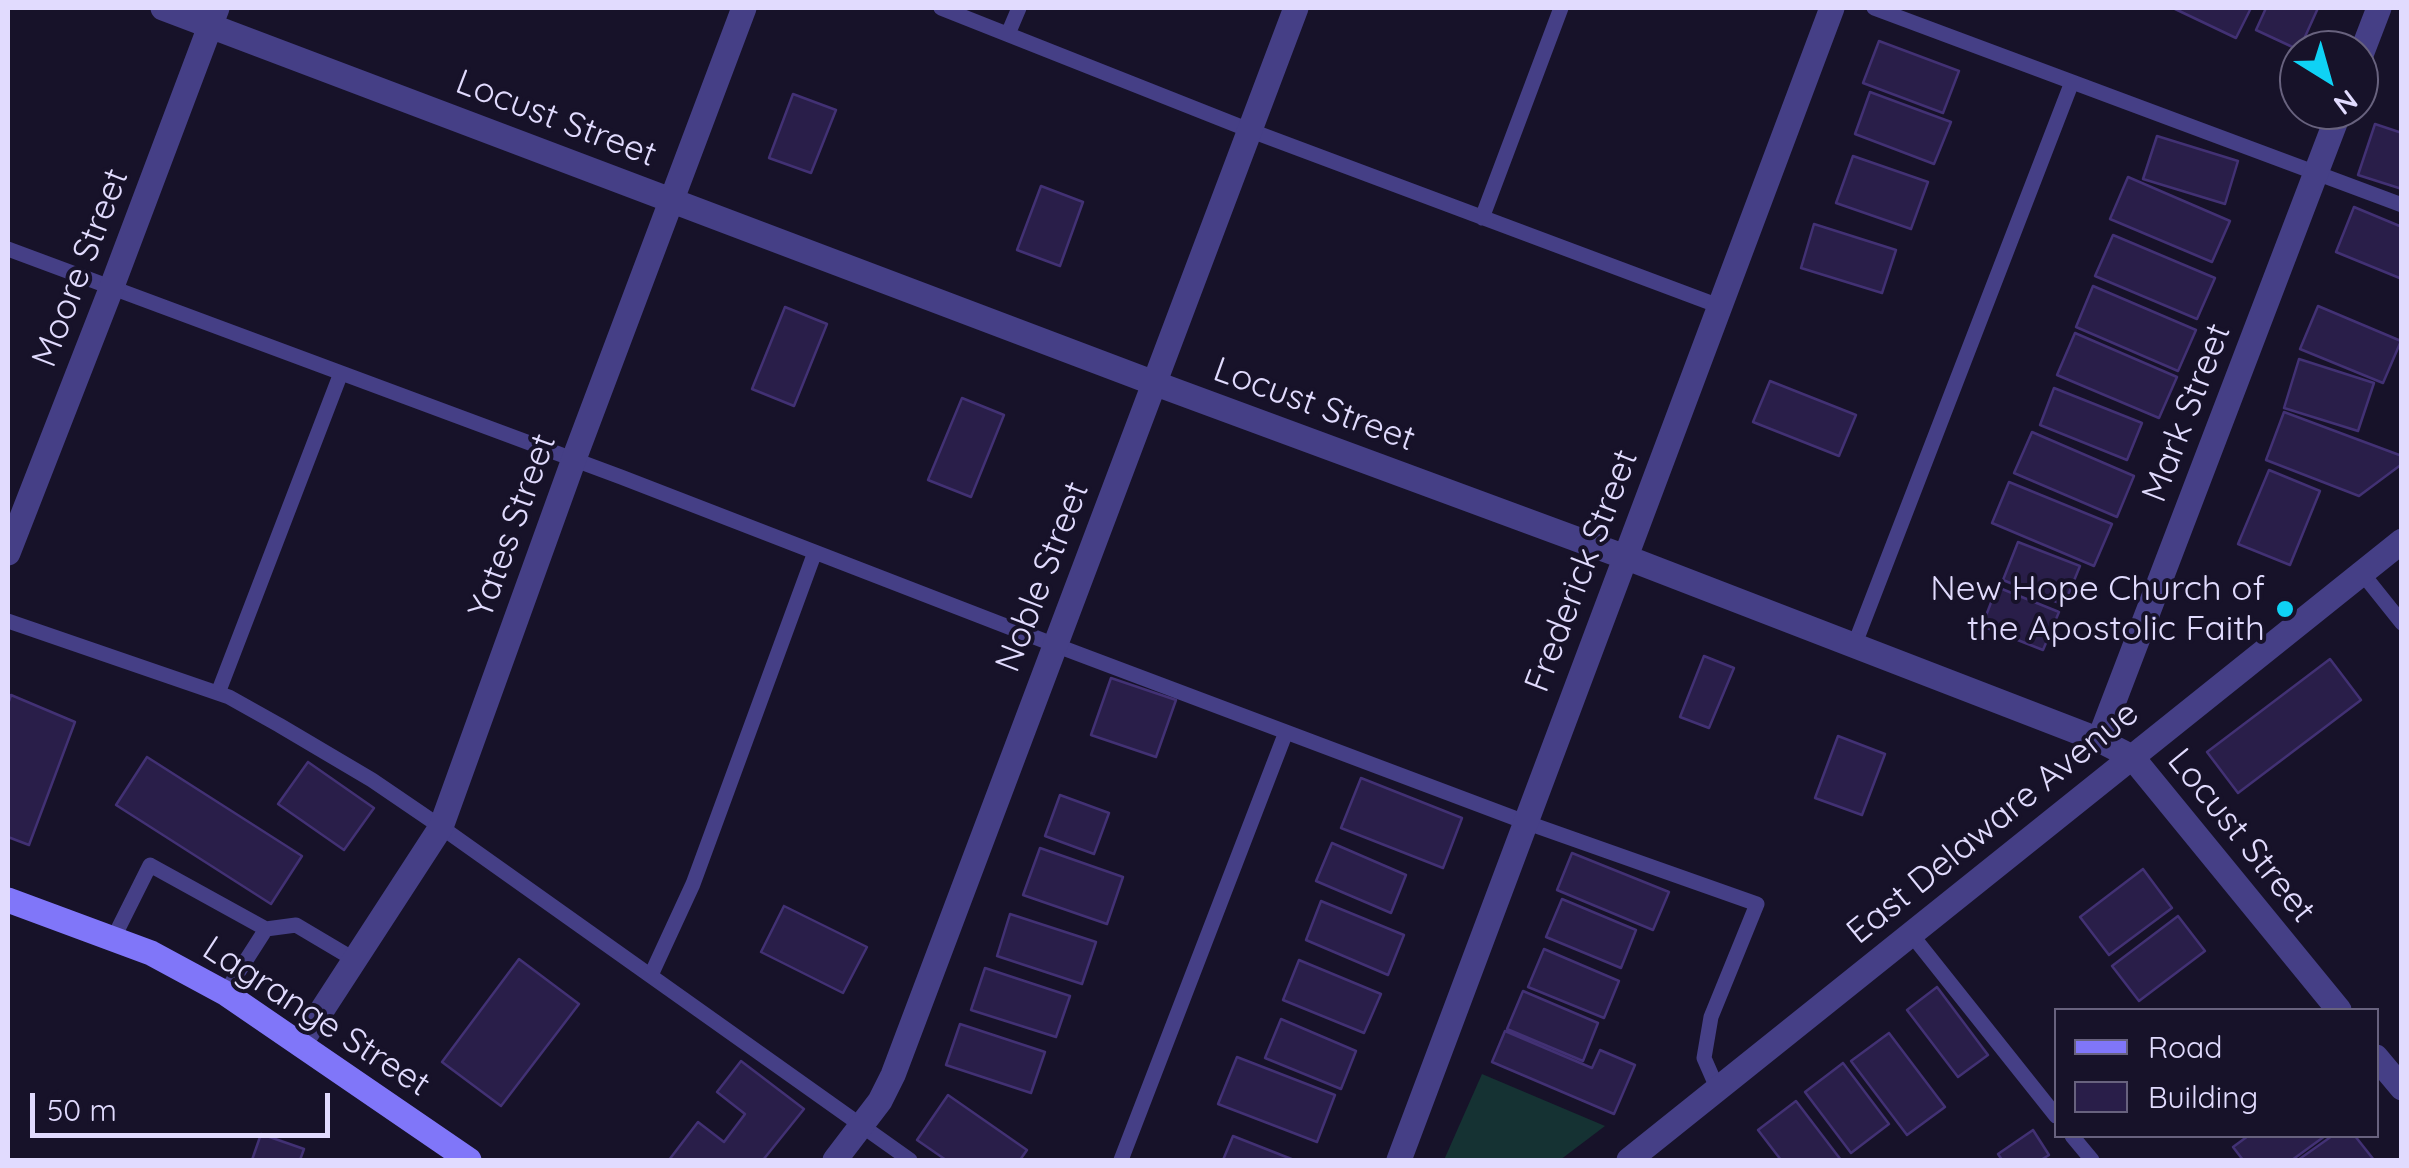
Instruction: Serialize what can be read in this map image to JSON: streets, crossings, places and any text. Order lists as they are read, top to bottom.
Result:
{
  "streets": {
    "main road": ["Lagrange Street"],
    "street": [
      "Locust Street",
      "Moore Street",
      "Mark Street",
      "Yates Street",
      "Frederick Street",
      "Noble Street",
      "East Delaware Avenue"
    ]
  },
  "crossings": [
    ["Locust Street", "Moore Street"],
    ["Locust Street", "Mark Street"],
    ["Locust Street", "Yates Street"],
    ["Locust Street", "Frederick Street"],
    ["Locust Street", "Noble Street"],
    ["Locust Street", "East Delaware Avenue"],
    ["Yates Street", "Lagrange Street"]
  ],
  "places": ["New Hope Church of the Apostolic Faith"],
  "legend": ["Road", "Building"],
  "scale_bar": "50 m",
  "north": "bottom right"
}
